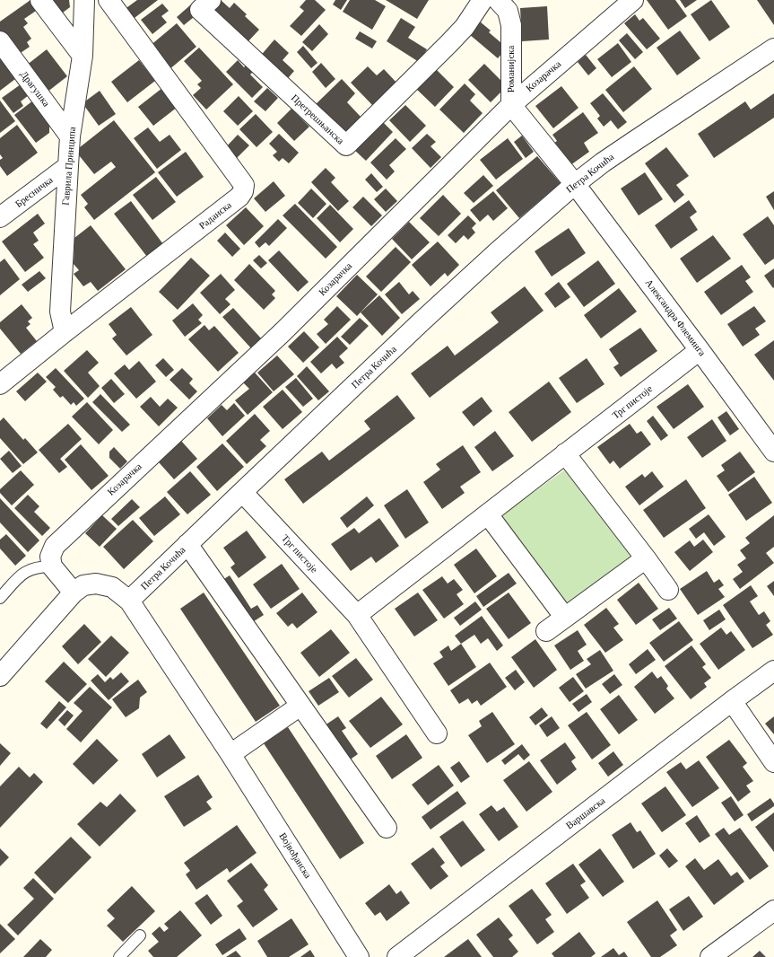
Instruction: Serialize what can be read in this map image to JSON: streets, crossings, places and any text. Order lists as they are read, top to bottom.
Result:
{
  "streets": {
    "street": [
      "Романијска",
      "Козарачка",
      "Драгушка",
      "Претрешњанска",
      "Гаврила Принципа",
      "Петра Кочића",
      "Бресничка",
      "Раданска",
      "Александра Флеминга",
      "Трг пистоје",
      "Варшавска",
      "Војвођанска"
    ]
  },
  "crossings": [
    ["Романијска", "Козарачка"],
    ["Романијска", "Петра Кочића"],
    ["Романијска", "Александра Флеминга"],
    ["Драгушка", "Гаврила Принципа"],
    ["Гаврила Принципа", "Бресничка"],
    ["Гаврила Принципа", "Раданска"],
    ["Петра Кочића", "Александра Флеминга"],
    ["Петра Кочића", "Трг пистоје"],
    ["Петра Кочића", "Војвођанска"],
    ["Александра Флеминга", "Трг пистоје"]
  ]
}
